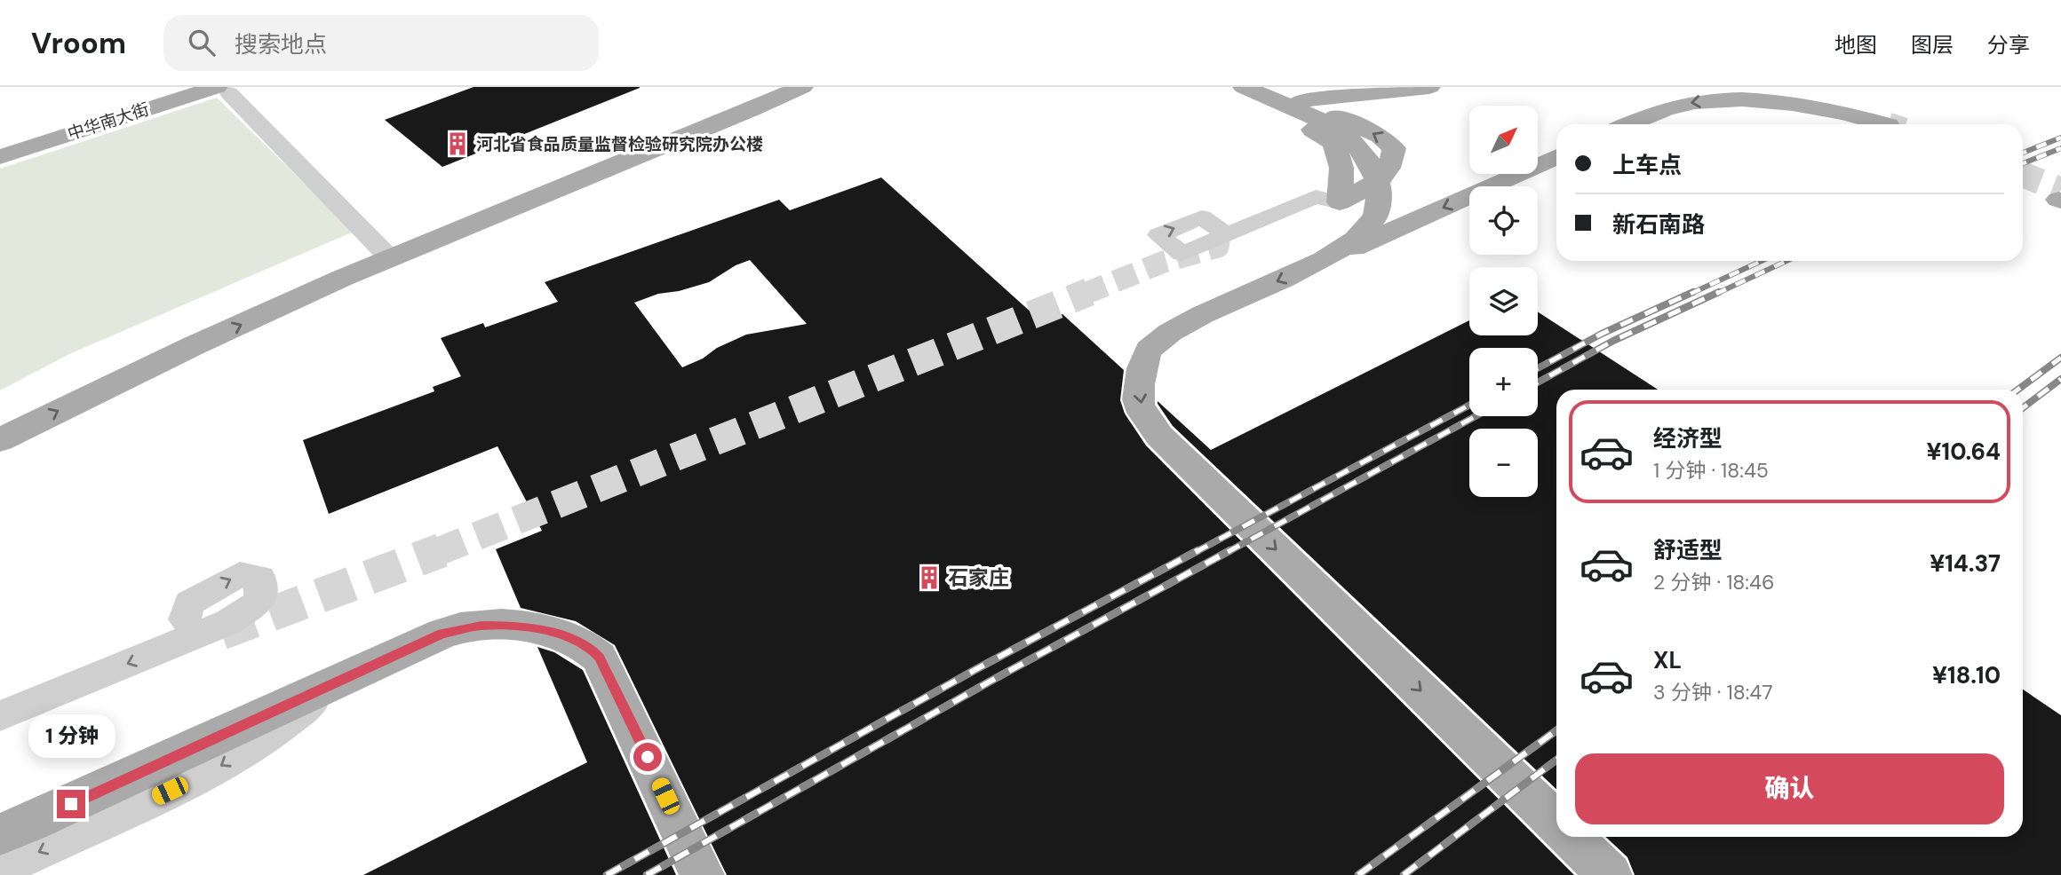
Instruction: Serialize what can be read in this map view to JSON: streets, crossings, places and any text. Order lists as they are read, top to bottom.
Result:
{
  "streets": {
    "main road": ["中华南大街"]
  },
  "places": {
    "building": ["河北省食品质量监督检验研究院办公楼", "石家庄"]
  },
  "north": "top right",
  "page": {
    "header": "Vroom",
    "search": "搜索地点",
    "nav": ["地图", "图层", "分享"],
    "map_buttons": ["+", "−"],
    "banner": ["上车点", "新石南路"],
    "list": [
      {
        "name": "经济型",
        "note": "1 分钟 · 18:45",
        "value": "¥10.64"
      },
      {
        "name": "舒适型",
        "note": "2 分钟 · 18:46",
        "value": "¥14.37"
      },
      {
        "name": "XL",
        "note": "3 分钟 · 18:47",
        "value": "¥18.10"
      }
    ],
    "bubble": "1 分钟",
    "buttons": "确认"
  }
}
